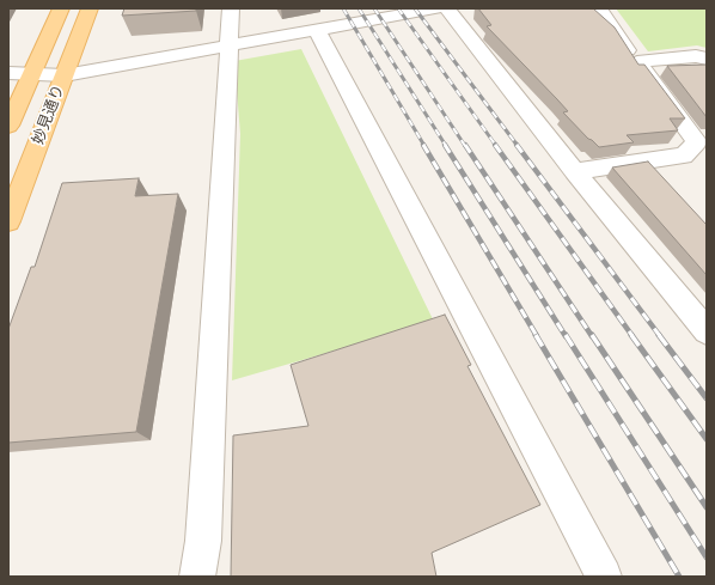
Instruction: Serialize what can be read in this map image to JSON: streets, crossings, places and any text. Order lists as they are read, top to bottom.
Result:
{
  "streets": {
    "main road": ["妙見通り"]
  }
}
